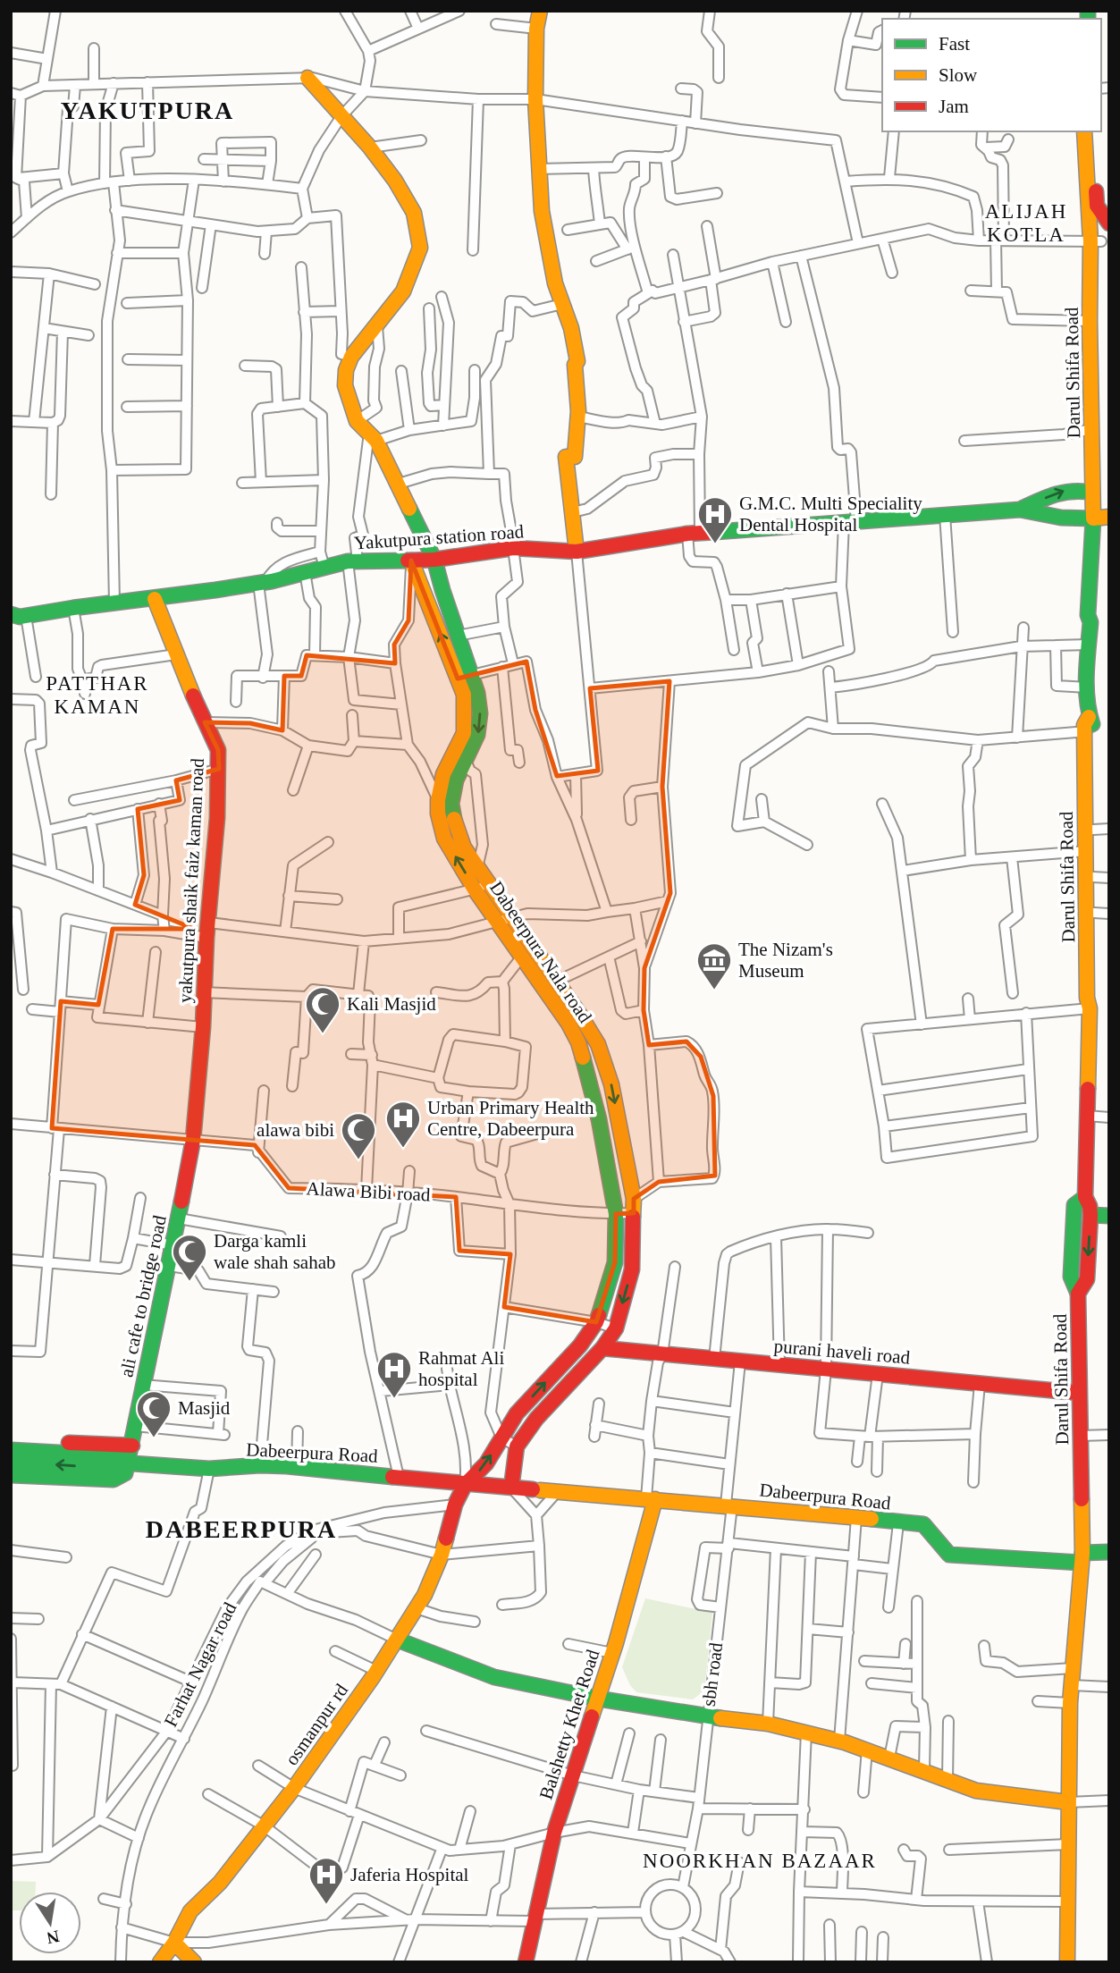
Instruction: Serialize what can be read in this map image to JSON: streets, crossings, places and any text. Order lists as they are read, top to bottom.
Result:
{
  "streets": {
    "main road": [
      "Darul Shifa Road",
      "Yakutpura station road",
      "yakutpura shaik faiz kaman road",
      "Dabeerpura Nala road",
      "ali cafe to bridge road",
      "purani haveli road",
      "Dabeerpura Road",
      "osmanpur rd",
      "Balshetty Khet Road"
    ],
    "street": ["Alawa Bibi road", "Farhat Nagar road", "sbh road"]
  },
  "crossings": [
    ["Darul Shifa Road", "Yakutpura station road"],
    ["Darul Shifa Road", "purani haveli road"],
    ["Darul Shifa Road", "Dabeerpura Road"],
    ["Yakutpura station road", "yakutpura shaik faiz kaman road"],
    ["Yakutpura station road", "Dabeerpura Nala road"],
    ["yakutpura shaik faiz kaman road", "ali cafe to bridge road"],
    ["Dabeerpura Nala road", "Alawa Bibi road"],
    ["Dabeerpura Nala road", "purani haveli road"],
    ["Dabeerpura Nala road", "Dabeerpura Road"],
    ["Dabeerpura Nala road", "osmanpur rd"],
    ["ali cafe to bridge road", "Dabeerpura Road"],
    ["purani haveli road", "sbh road"],
    ["Dabeerpura Road", "sbh road"],
    ["Dabeerpura Road", "osmanpur rd"],
    ["Dabeerpura Road", "Balshetty Khet Road"],
    ["Farhat Nagar road", "osmanpur rd"]
  ],
  "districts": [
    "YAKUTPURA",
    "ALIJAH KOTLA",
    "PATTHAR KAMAN",
    "DABEERPURA",
    "NOORKHAN BAZAAR"
  ],
  "places": {
    "hospital": [
      "G.M.C. Multi Speciality Dental Hospital",
      "Urban Primary Health Centre, Dabeerpura",
      "Rahmat Ali hospital",
      "Jaferia Hospital"
    ],
    "museum": ["The Nizam's Museum"],
    "mosque": [
      "Kali Masjid",
      "alawa bibi",
      "Darga kamli wale shah sahab",
      "Masjid"
    ]
  },
  "legend": ["Fast", "Slow", "Jam"],
  "north": "bottom"
}
